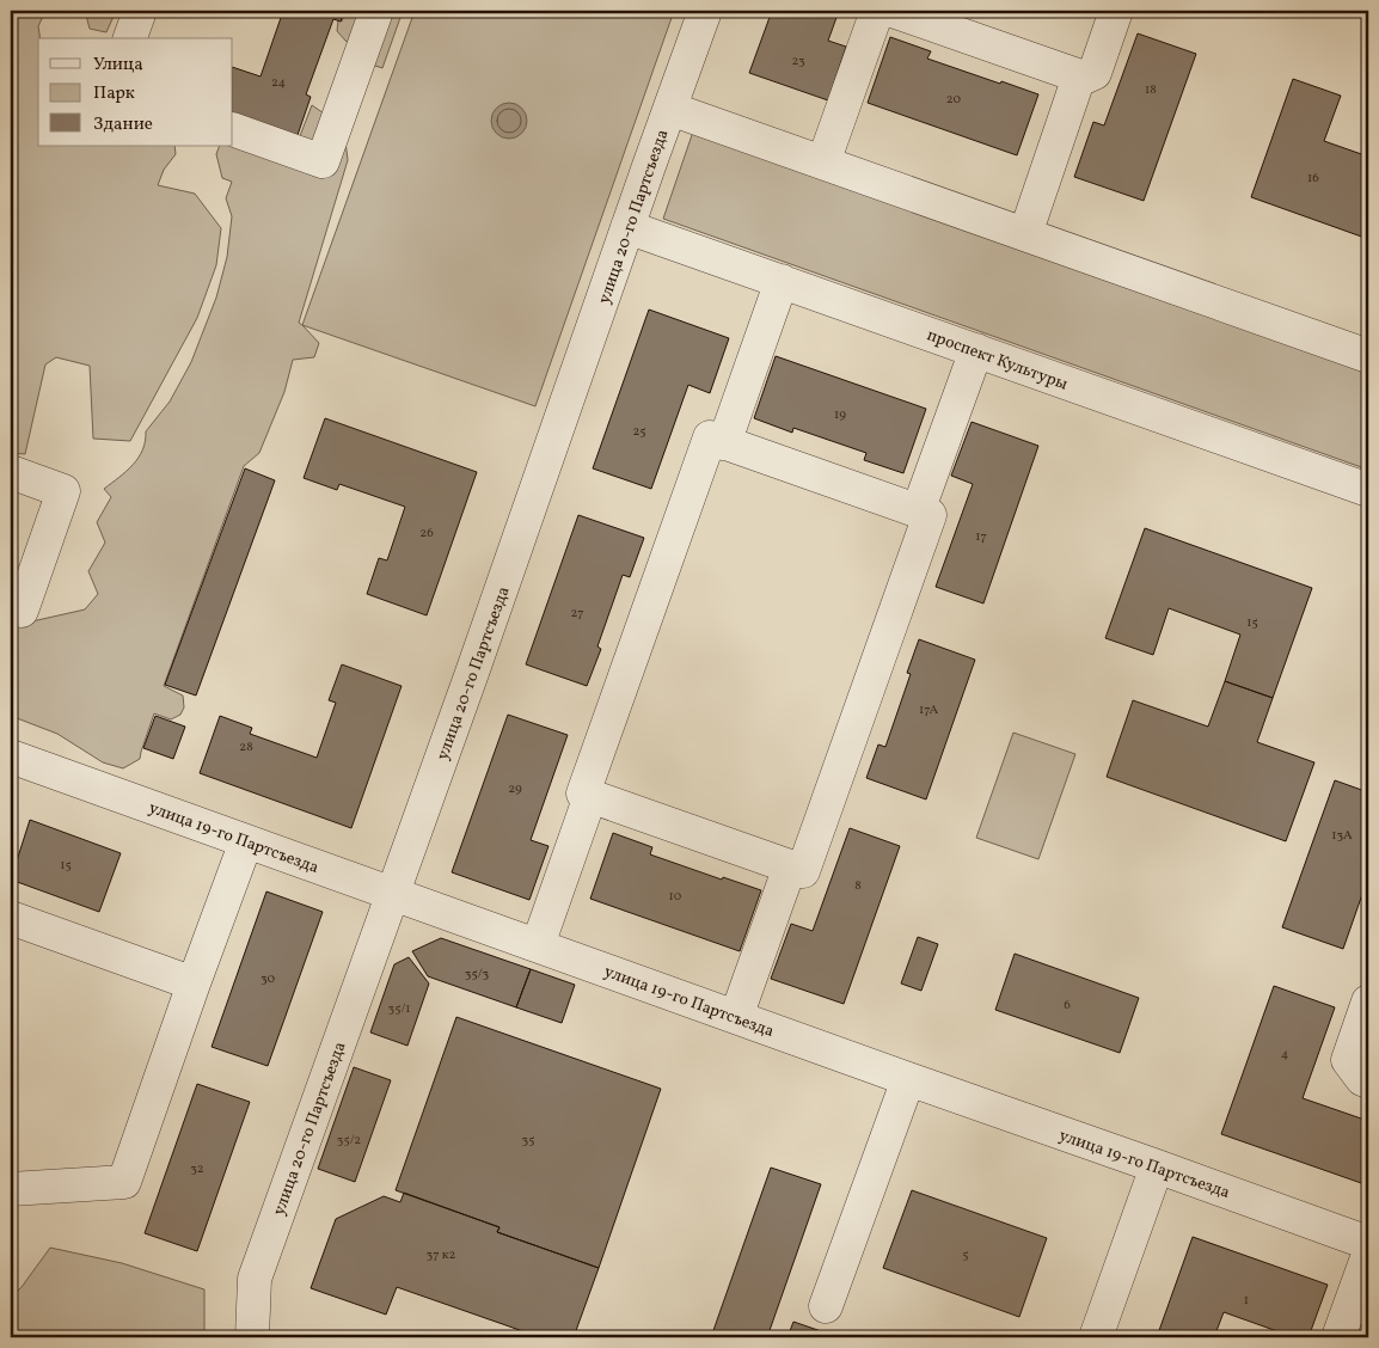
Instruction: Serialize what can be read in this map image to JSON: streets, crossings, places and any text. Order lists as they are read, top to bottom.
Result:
{
  "streets": {
    "street": ["улица 20-го Партсъезда", "проспект Культуры", "улица 19-го Партсъезда"]
  },
  "crossings": [
    ["улица 20-го Партсъезда", "проспект Культуры"],
    ["улица 20-го Партсъезда", "улица 19-го Партсъезда"]
  ],
  "house_numbers": [
    "23",
    "24",
    "18",
    "20",
    "16",
    "19",
    "25",
    "26",
    "17",
    "27",
    "15",
    "17А",
    "28",
    "29",
    "13А",
    "15",
    "8",
    "10",
    "35/3",
    "30",
    "6",
    "35/1",
    "4",
    "35/2",
    "35",
    "32",
    "37 к2",
    "5",
    "1"
  ],
  "legend": ["Улица", "Парк", "Здание"]
}
